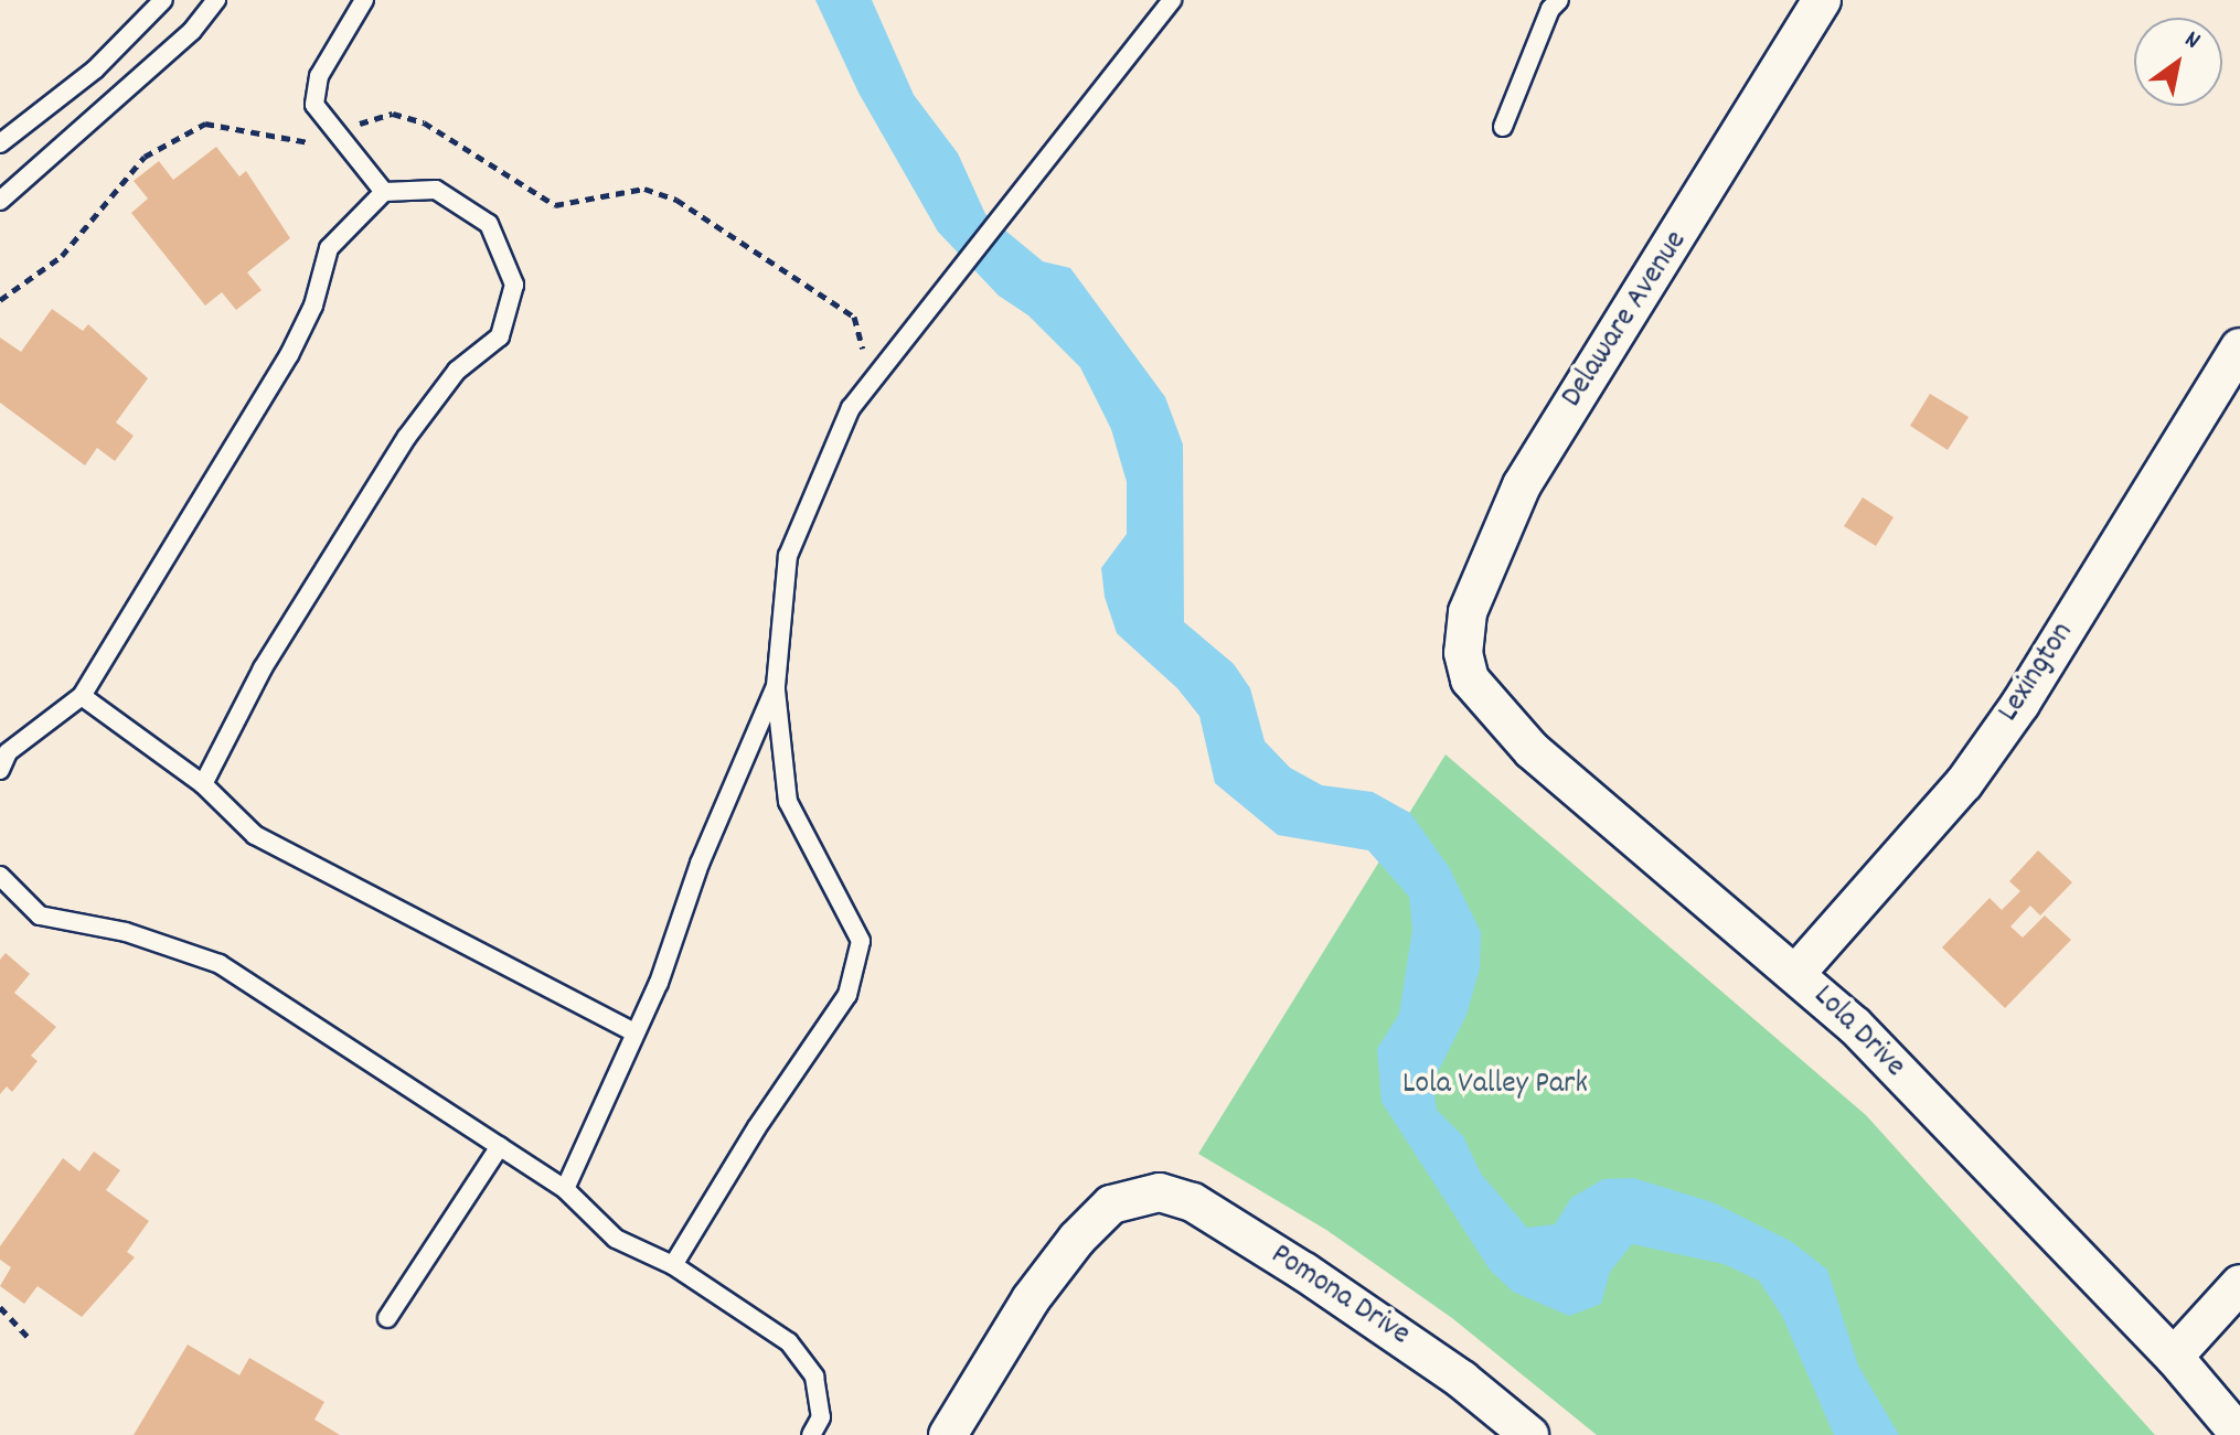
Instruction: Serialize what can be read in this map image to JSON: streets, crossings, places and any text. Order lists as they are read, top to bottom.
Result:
{
  "streets": {
    "street": [
      "Delaware Avenue",
      "Lexington",
      "Lola Drive",
      "Pomona Drive"
    ]
  },
  "crossings": [
    ["Delaware Avenue", "Lola Drive"],
    ["Lexington", "Lola Drive"]
  ],
  "parks": ["Lola Valley Park"],
  "north": "top right"
}
